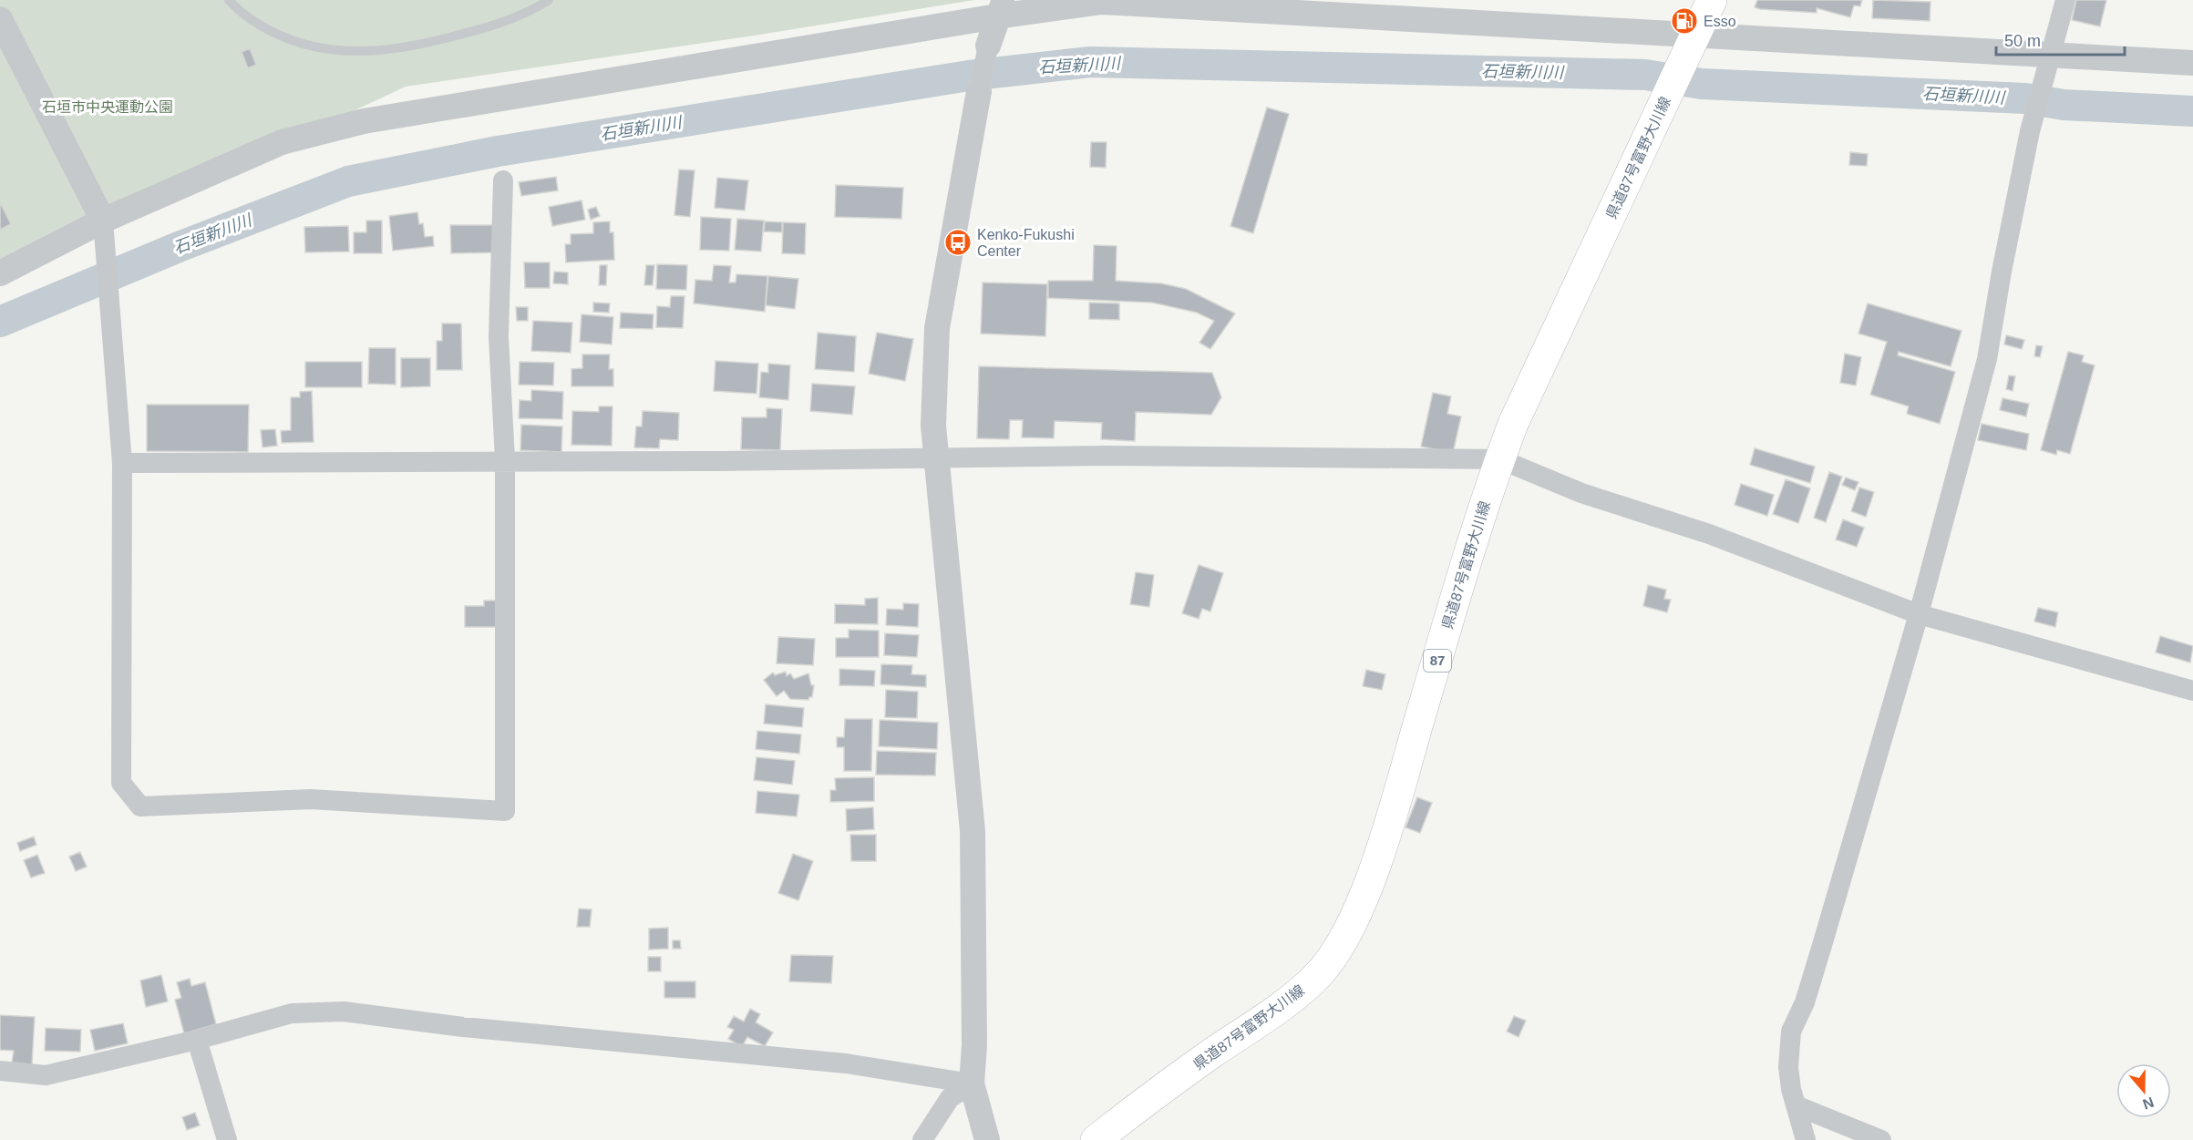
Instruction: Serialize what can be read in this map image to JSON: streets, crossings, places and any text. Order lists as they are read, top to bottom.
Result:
{
  "streets": {
    "main road": ["県道87号富野大川線", "87"]
  },
  "water": ["石垣新川川"],
  "parks": ["石垣市中央運動公園"],
  "places": {
    "fuel station": ["Esso"],
    "bus stop": ["Kenko-Fukushi Center"]
  },
  "scale_bar": "50 m",
  "north": "bottom"
}
